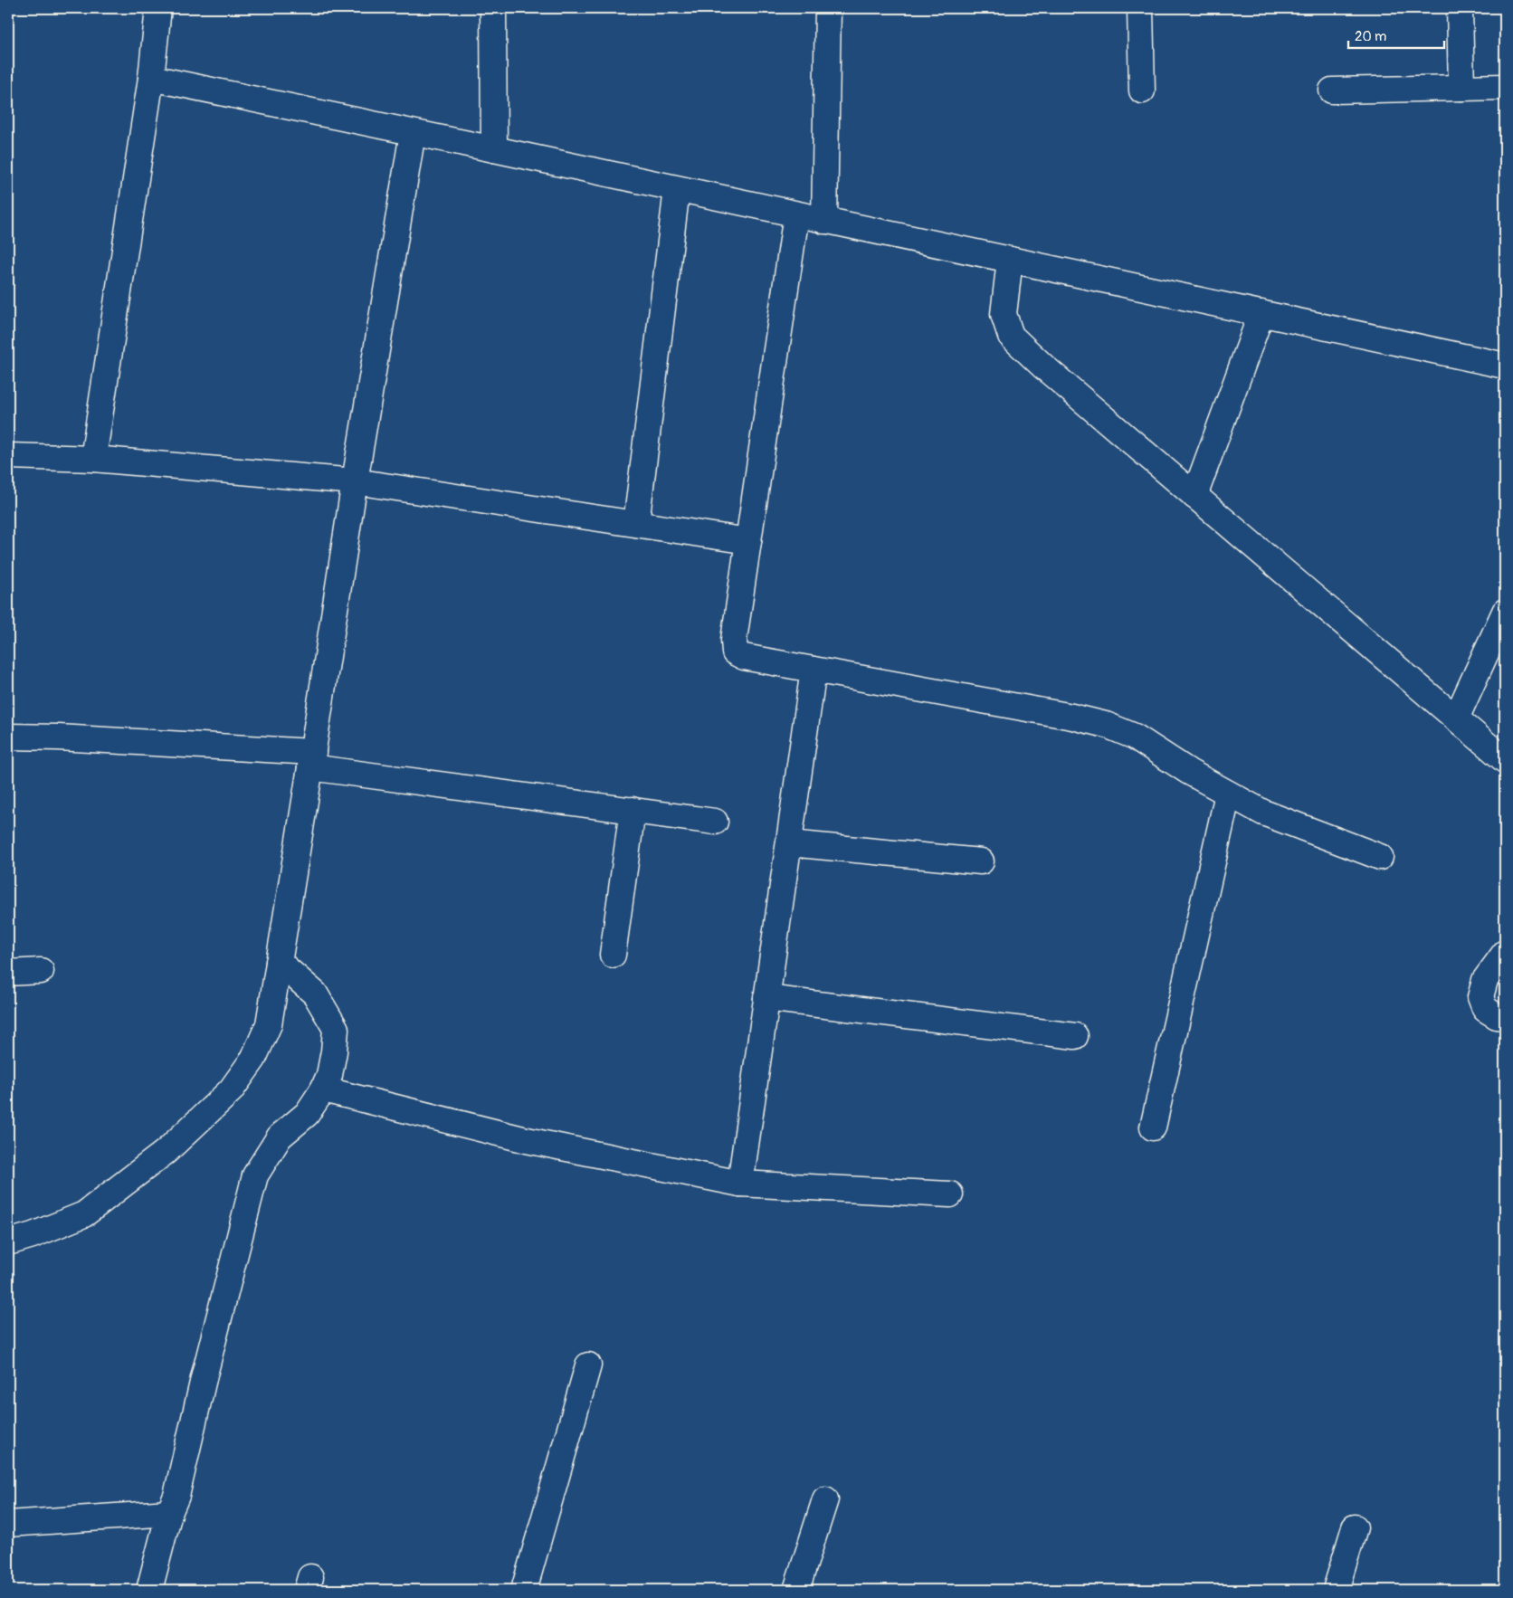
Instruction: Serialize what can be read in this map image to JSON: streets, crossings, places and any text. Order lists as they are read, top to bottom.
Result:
{
  "scale_bar": "20 m"
}
